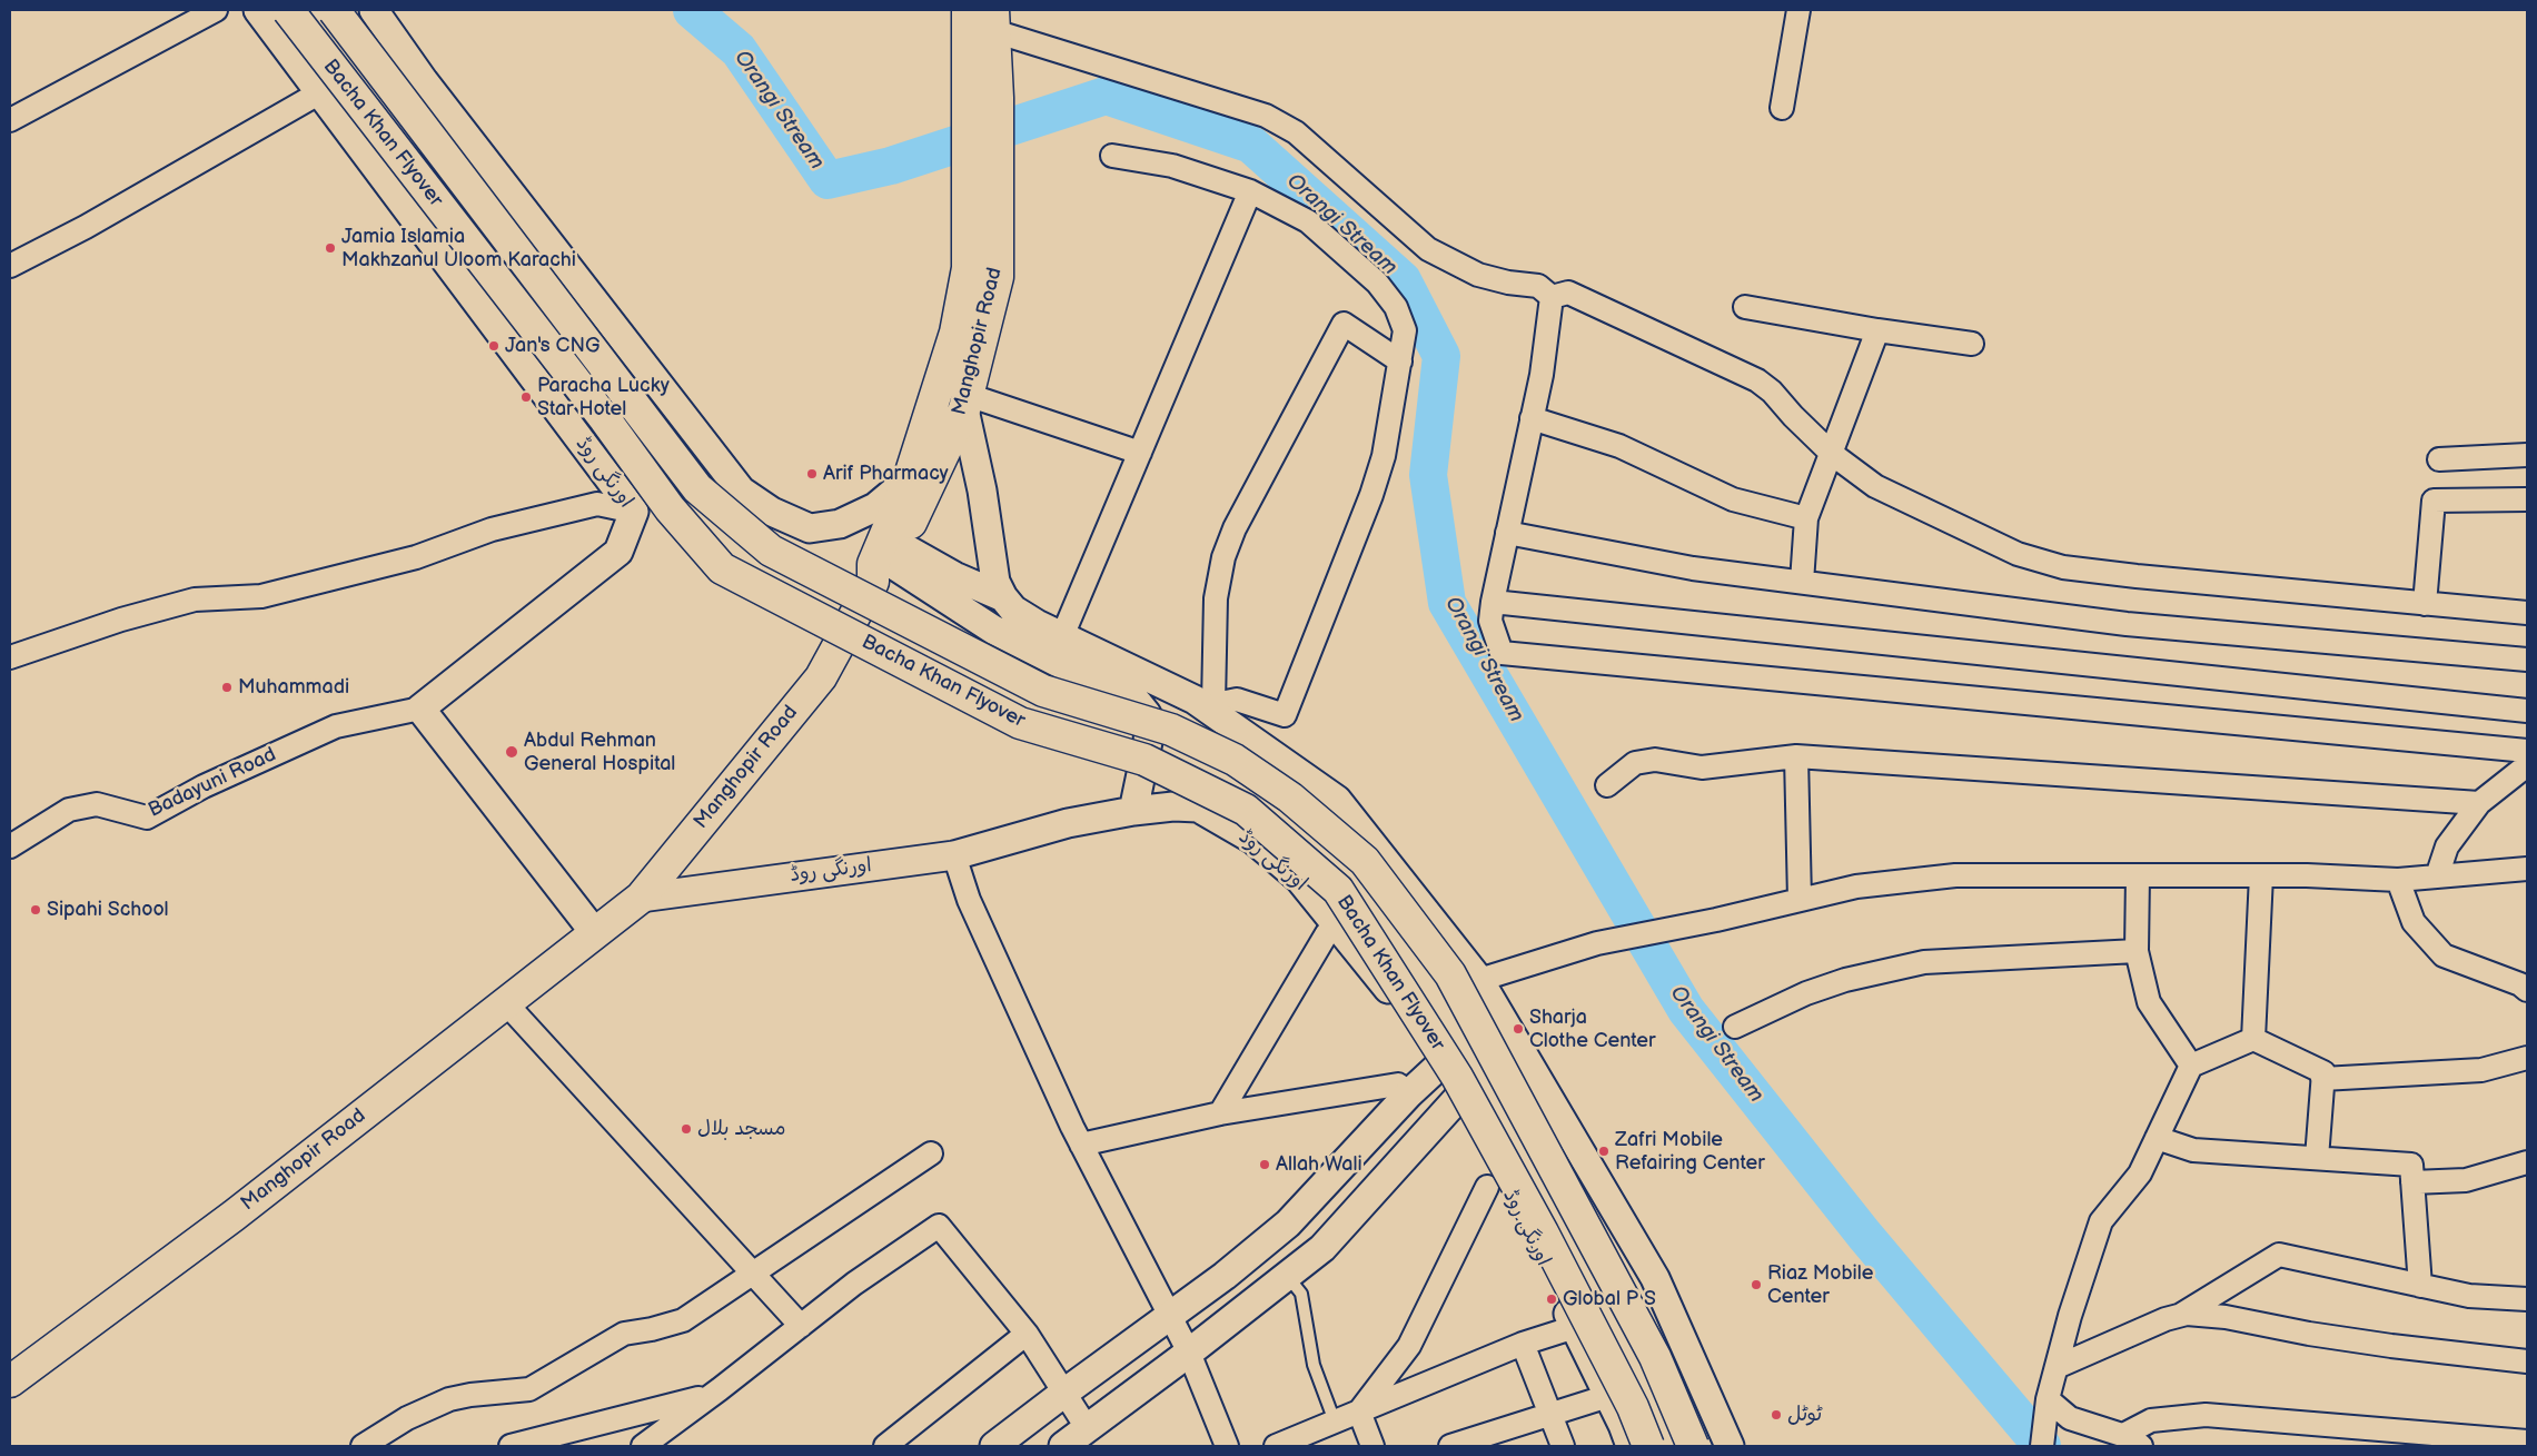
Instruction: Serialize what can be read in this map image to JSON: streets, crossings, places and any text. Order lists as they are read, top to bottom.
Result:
{
  "streets": {
    "main road": ["Bacha Khan Flyover", "Manghopir Road"],
    "street": ["اورنگی روڈ", "Badayuni Road"]
  },
  "crossings": [
    ["Manghopir Road", "اورنگی روڈ"],
    ["اورنگی روڈ", "Badayuni Road"]
  ],
  "water": ["Orangi Stream"],
  "places": [
    "Jamia Islamia Makhzanul Uloom Karachi",
    "Jan's CNG",
    "Paracha Lucky Star Hotel",
    "Arif Pharmacy",
    "Muhammadi",
    "Abdul Rehman General Hospital",
    "Sipahi School",
    "Sharja Clothe Center",
    "مسجد بلال",
    "Zafri Mobile Refairing Center",
    "Allah Wali",
    "Riaz Mobile Center",
    "Global P S",
    "ٹوٹل"
  ]
}
